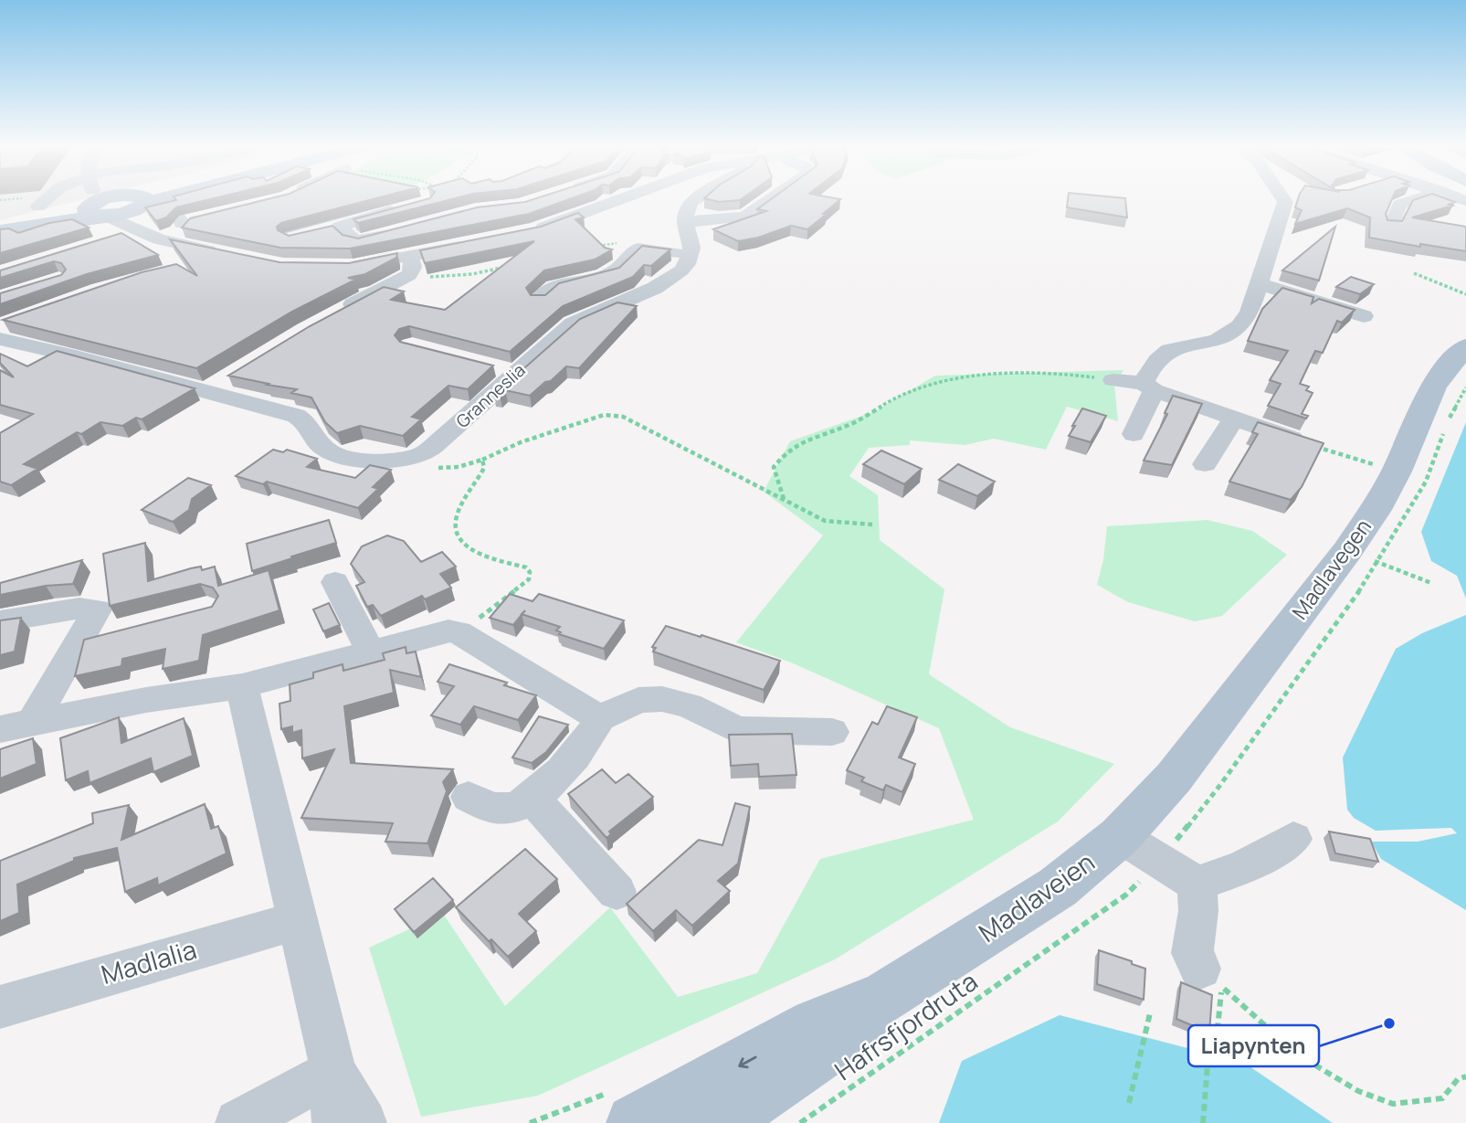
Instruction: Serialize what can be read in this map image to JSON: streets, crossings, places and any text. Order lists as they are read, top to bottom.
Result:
{
  "streets": {
    "main road": ["Madlavegen", "Madlaveien"],
    "street": ["Granneslia", "Madlalia"],
    "path": ["Hafrsfjordruta"]
  },
  "crossings": [
    ["Madlavegen", "Madlaveien"]
  ],
  "places": ["Liapynten"]
}
